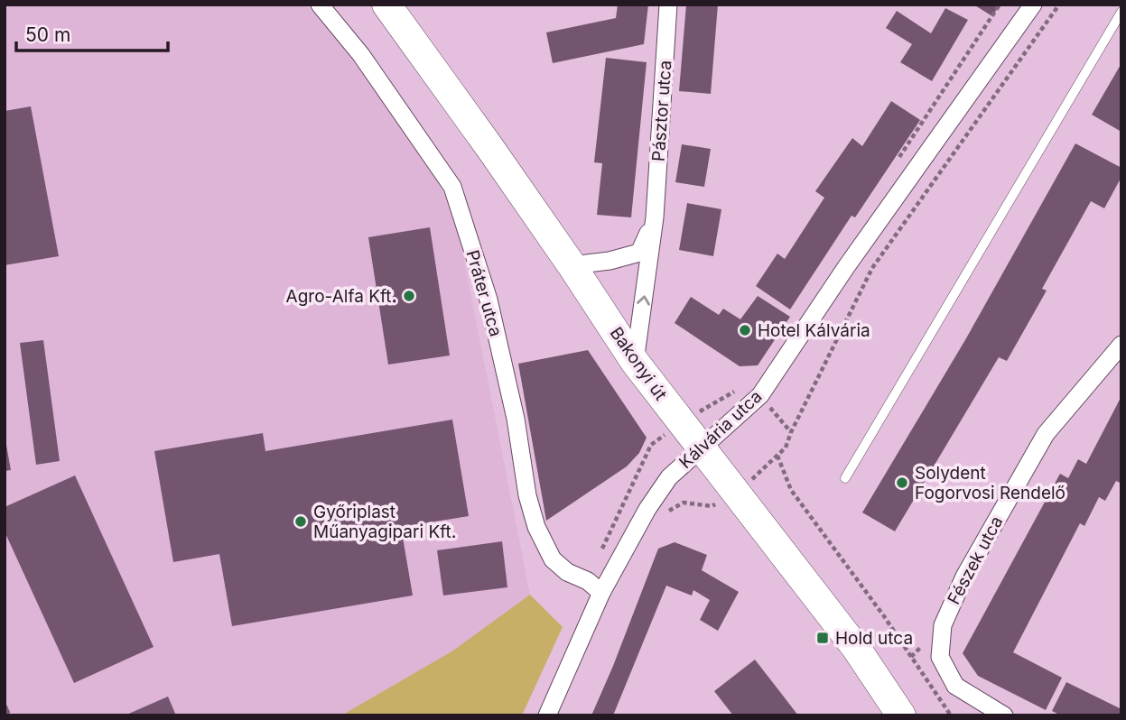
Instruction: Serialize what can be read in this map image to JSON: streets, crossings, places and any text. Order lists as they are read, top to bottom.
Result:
{
  "streets": {
    "main road": ["Bakonyi út"],
    "street": [
      "Pásztor utca",
      "Práter utca",
      "Kálvária utca",
      "Fészek utca"
    ]
  },
  "crossings": [
    ["Pásztor utca", "Bakonyi út"],
    ["Práter utca", "Kálvária utca"],
    ["Bakonyi út", "Kálvária utca"]
  ],
  "places": {
    "other": [
      "Agro-Alfa Kft.",
      "Hotel Kálvária",
      "Solydent Fogorvosi Rendelő",
      "Győriplast Műanyagipari Kft."
    ],
    "transit": ["Hold utca"]
  },
  "scale_bar": "50 m"
}
